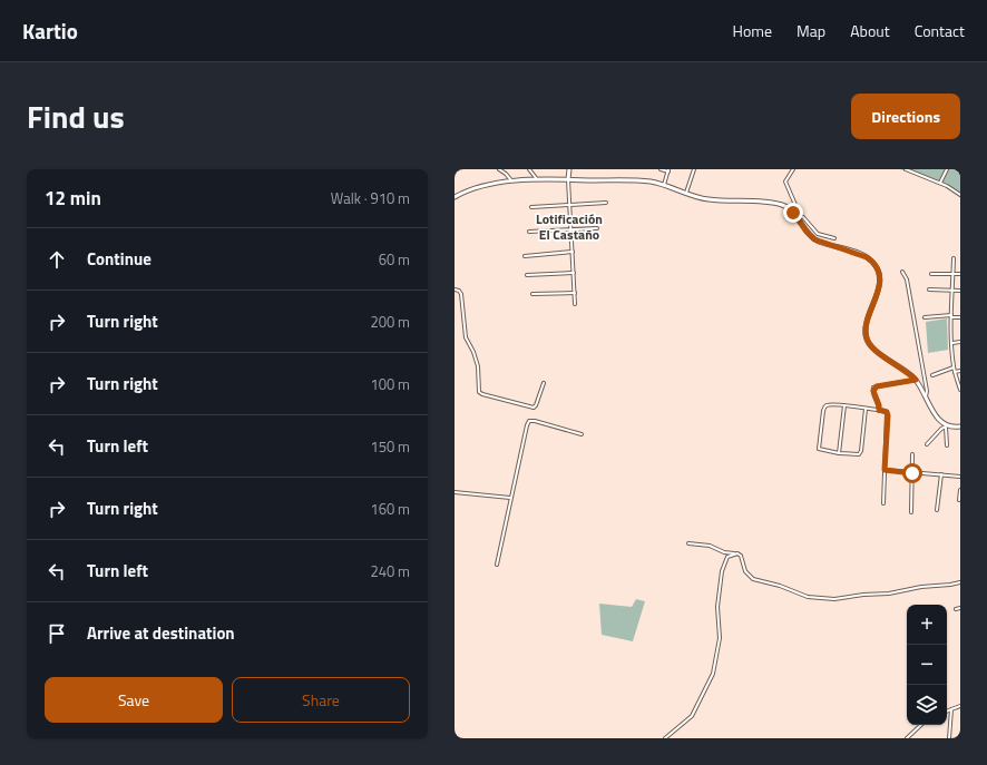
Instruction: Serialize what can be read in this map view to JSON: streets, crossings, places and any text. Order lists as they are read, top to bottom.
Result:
{
  "districts": ["Lotificación El Castaño"],
  "page": {
    "header": "Kartio",
    "nav": [
      "Home",
      "Map",
      "About",
      "Contact"
    ],
    "title": "Find us",
    "buttons": [
      "Directions",
      ["Save", "Share"]
    ],
    "heading": ["12 min", "Walk · 910 m"],
    "list": [
      ["Continue", "60 m"],
      ["Turn right", "200 m"],
      ["Turn right", "100 m"],
      ["Turn left", "150 m"],
      ["Turn right", "160 m"],
      ["Turn left", "240 m"],
      "Arrive at destination"
    ],
    "map_buttons": ["+", "−"]
  }
}
